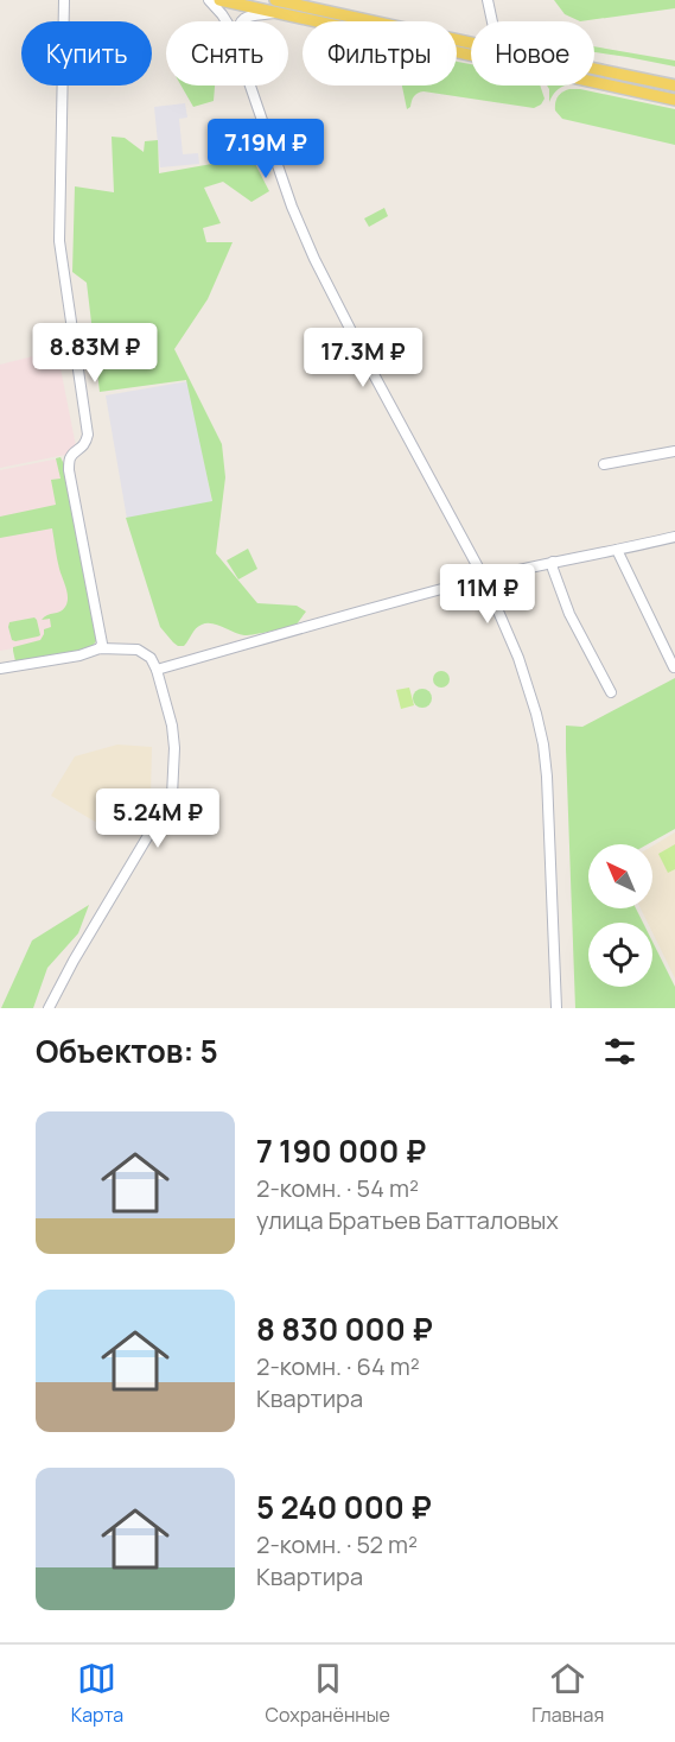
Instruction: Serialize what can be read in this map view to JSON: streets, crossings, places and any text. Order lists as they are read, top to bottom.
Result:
{
  "north": "top left",
  "page": {
    "chip": [
      "Купить",
      "Снять",
      "Фильтры",
      "Новое"
    ],
    "price": [
      "7.19M ₽",
      "8.83M ₽",
      "17.3M ₽",
      "11M ₽",
      "5.24M ₽"
    ],
    "heading": "Объектов: 5",
    "list": [
      {
        "name": "7 190 000 ₽",
        "note": "2-комн. · 54 m² · улица Братьев Батталовых"
      },
      {
        "name": "8 830 000 ₽",
        "note": "2-комн. · 64 m² · Квартира"
      },
      {
        "name": "5 240 000 ₽",
        "note": "2-комн. · 52 m² · Квартира"
      }
    ],
    "tabs": ["Карта", "Сохранённые", "Главная"]
  }
}
